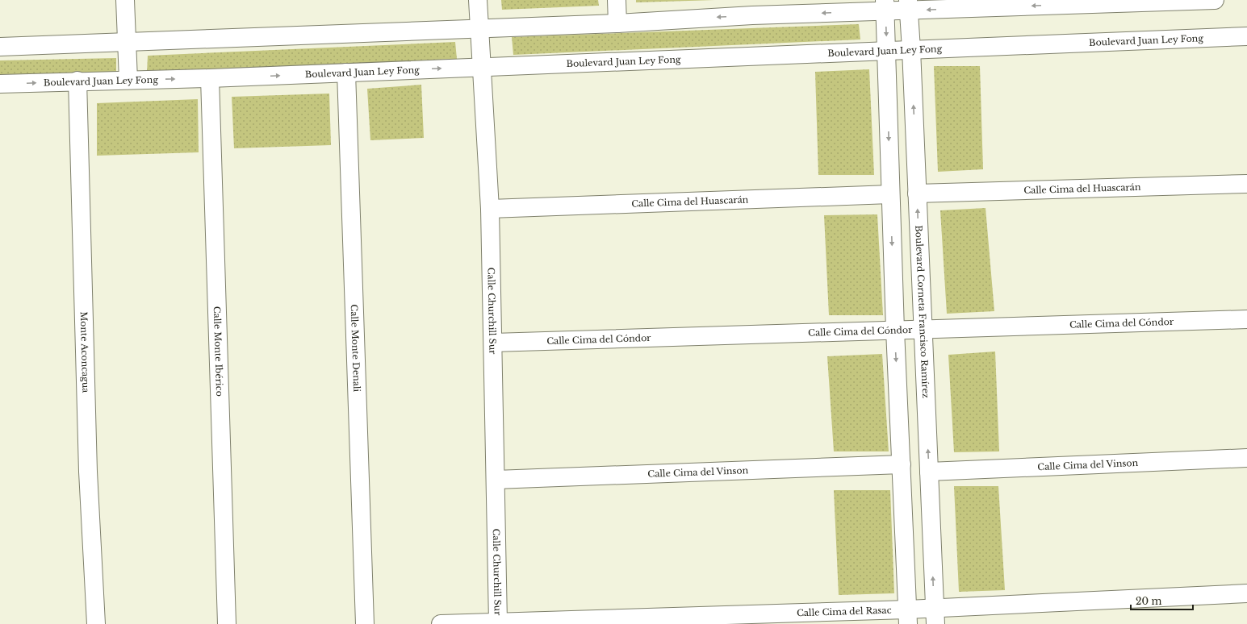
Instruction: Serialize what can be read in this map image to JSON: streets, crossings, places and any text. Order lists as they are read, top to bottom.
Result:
{
  "streets": {
    "street": [
      "Boulevard Juan Ley Fong",
      "Calle Cima del Huascarán",
      "Calle Churchill Sur",
      "Boulevard Corneta Francisco Ramírez",
      "Calle Cima del Cóndor",
      "Calle Monte Denali",
      "Calle Monte Ibérico",
      "Monte Aconcagua",
      "Calle Cima del Vinson",
      "Calle Cima del Rasac"
    ]
  },
  "crossings": [
    ["Boulevard Juan Ley Fong", "Calle Churchill Sur"],
    ["Boulevard Juan Ley Fong", "Boulevard Corneta Francisco Ramírez"],
    ["Boulevard Juan Ley Fong", "Calle Monte Denali"],
    ["Boulevard Juan Ley Fong", "Calle Monte Ibérico"],
    ["Boulevard Juan Ley Fong", "Monte Aconcagua"],
    ["Calle Cima del Huascarán", "Calle Churchill Sur"],
    ["Calle Cima del Huascarán", "Boulevard Corneta Francisco Ramírez"],
    ["Calle Churchill Sur", "Calle Cima del Cóndor"],
    ["Calle Churchill Sur", "Calle Cima del Vinson"],
    ["Calle Churchill Sur", "Calle Cima del Rasac"],
    ["Boulevard Corneta Francisco Ramírez", "Calle Cima del Cóndor"],
    ["Boulevard Corneta Francisco Ramírez", "Calle Cima del Vinson"],
    ["Boulevard Corneta Francisco Ramírez", "Calle Cima del Rasac"]
  ],
  "scale_bar": "20 m"
}
